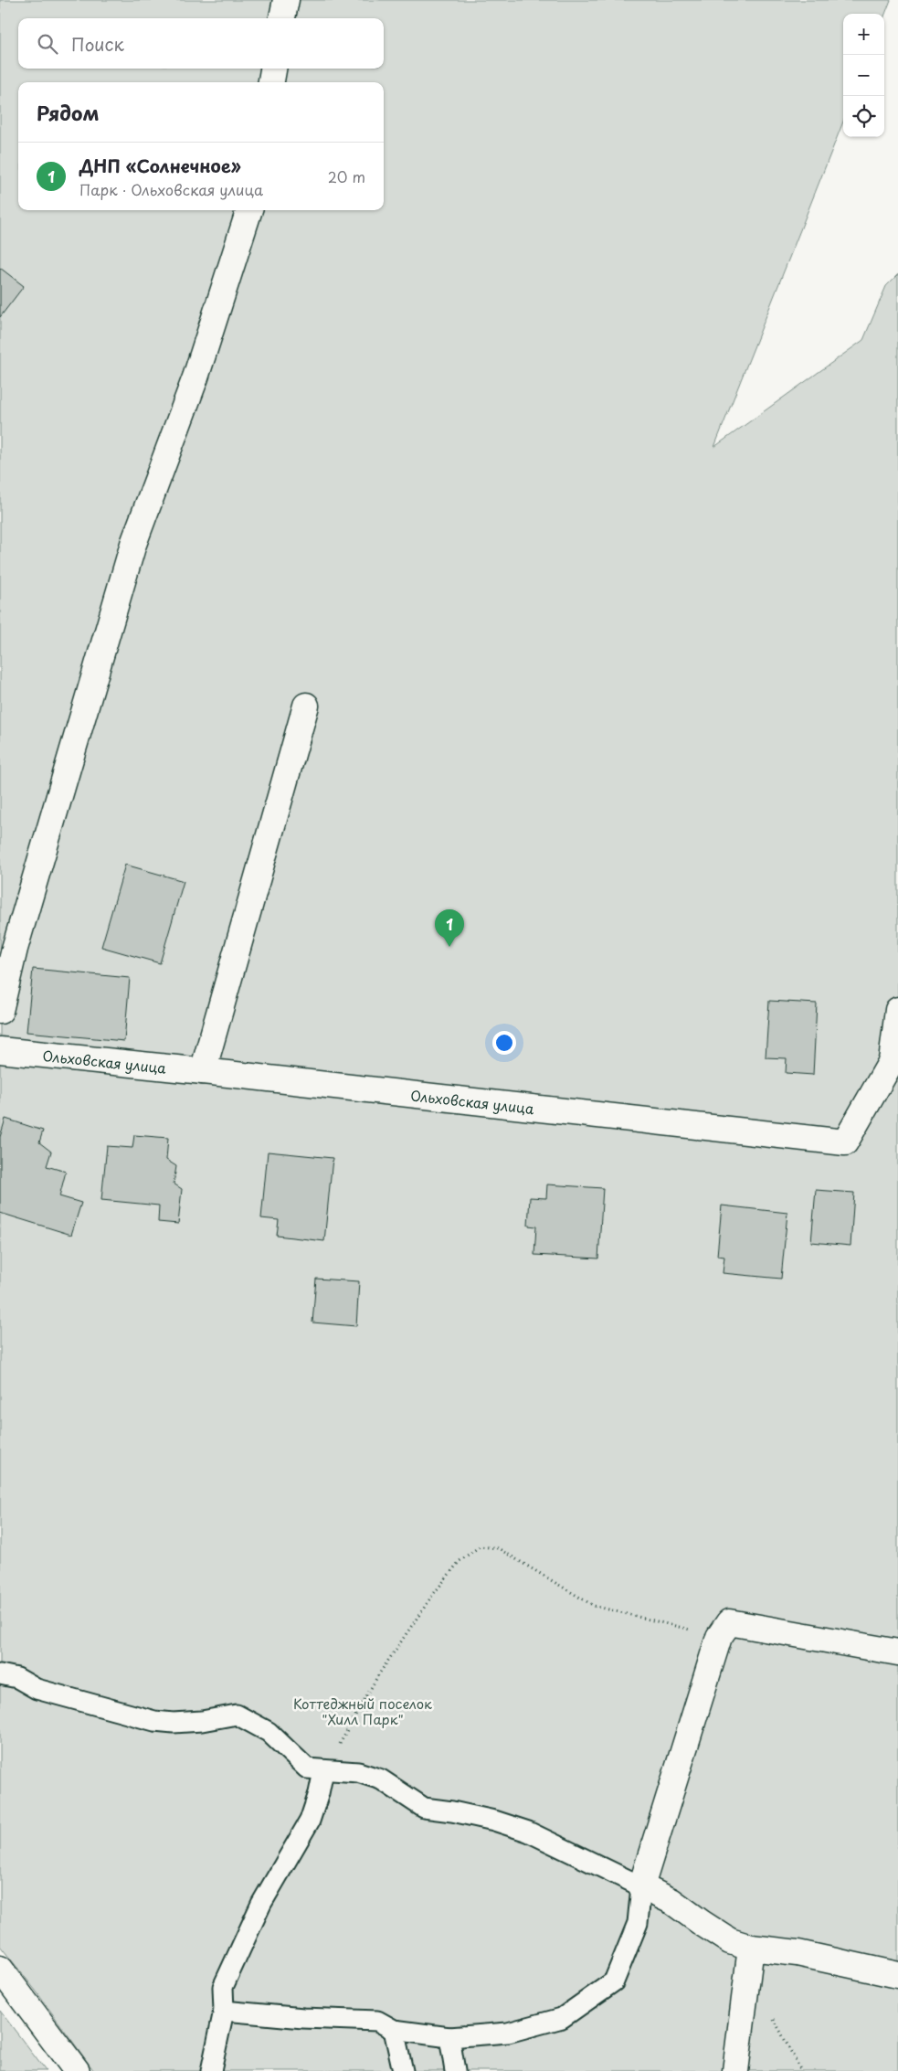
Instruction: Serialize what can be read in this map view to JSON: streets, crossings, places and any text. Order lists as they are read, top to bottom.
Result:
{
  "streets": {
    "street": ["Ольховская улица"]
  },
  "parks": ["Коттеджный поселок \"Хилл Парк\""],
  "page": {
    "map_buttons": ["+", "−"],
    "search": "Поиск",
    "heading": "Рядом",
    "list": [
      {
        "mark": "1",
        "name": "ДНП «Солнечное»",
        "note": "Парк · Ольховская улица",
        "value": "20 m"
      }
    ],
    "pins": "1"
  }
}
